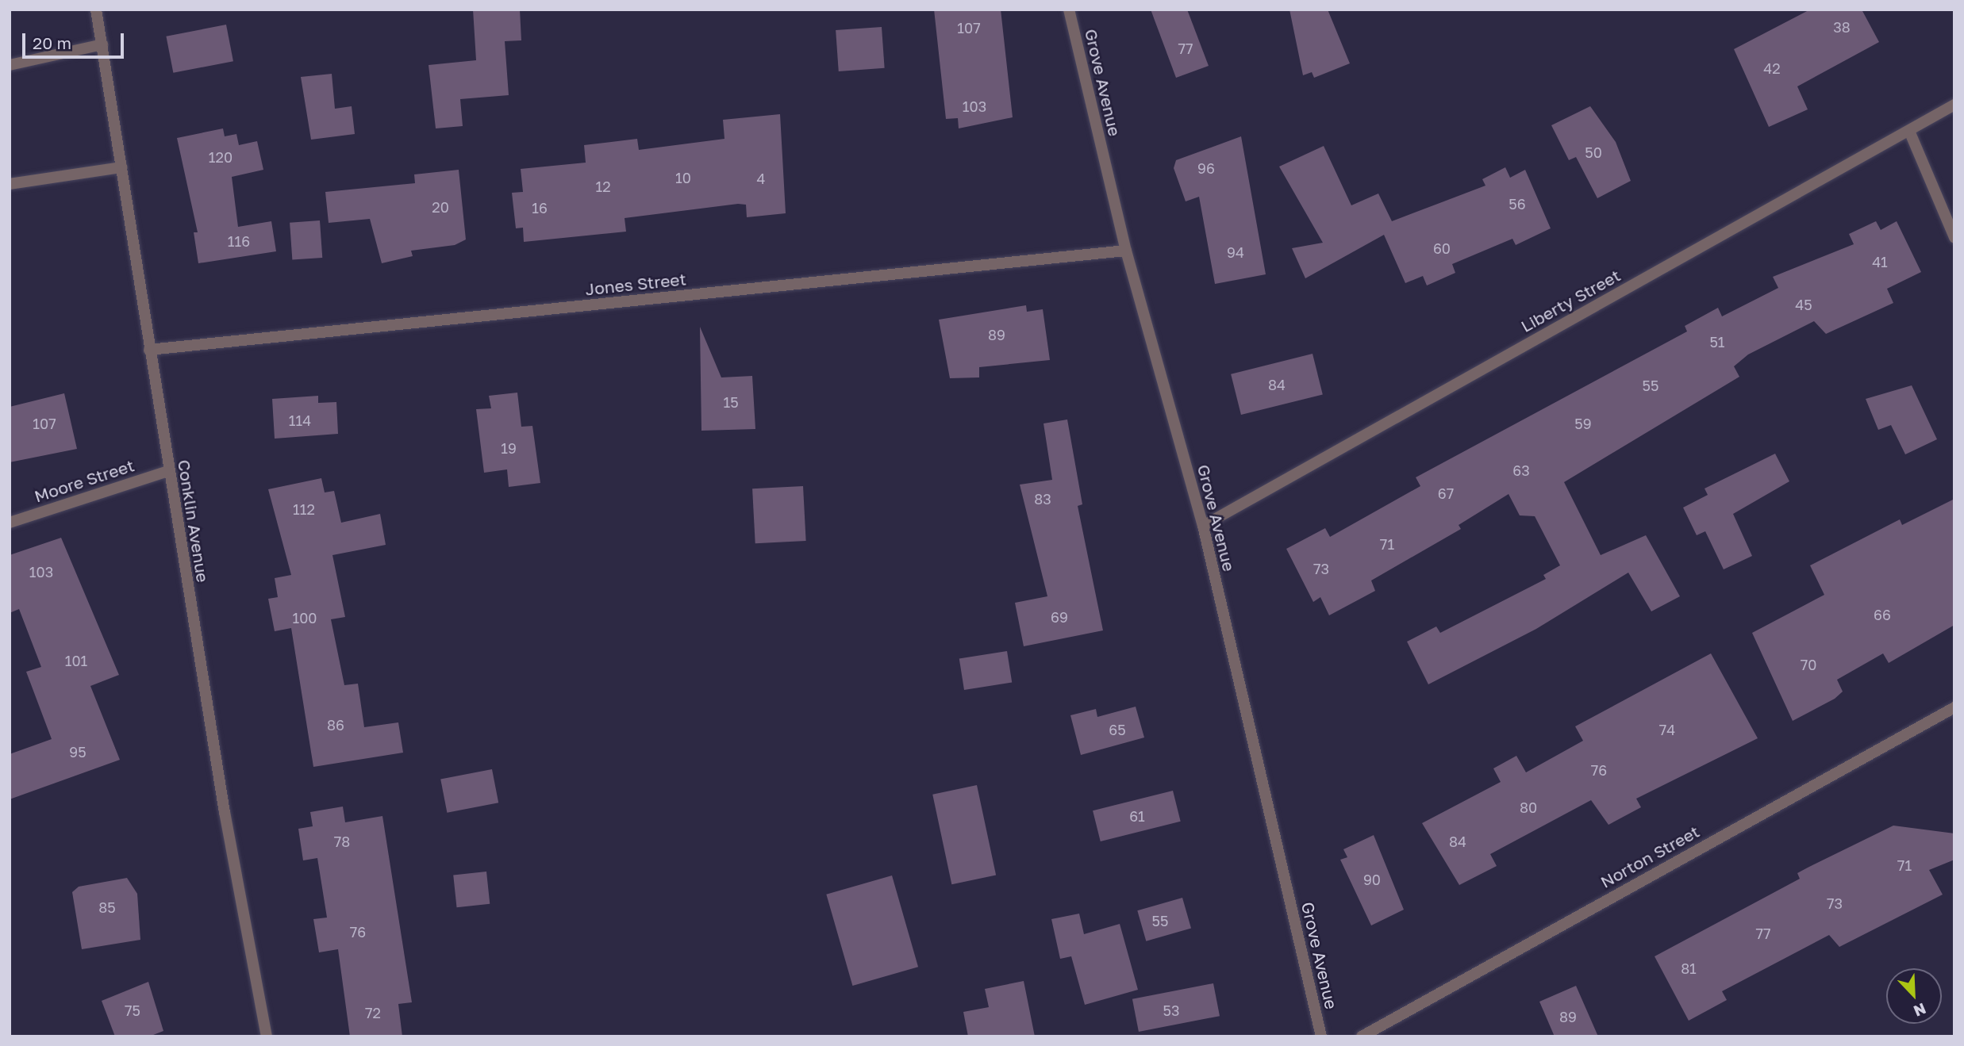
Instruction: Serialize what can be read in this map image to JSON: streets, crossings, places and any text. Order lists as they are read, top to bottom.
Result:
{
  "streets": {
    "street": [
      "Grove Avenue",
      "Jones Street",
      "Liberty Street",
      "Moore Street",
      "Conklin Avenue",
      "Norton Street"
    ]
  },
  "crossings": [
    ["Grove Avenue", "Jones Street"],
    ["Grove Avenue", "Liberty Street"],
    ["Jones Street", "Conklin Avenue"],
    ["Moore Street", "Conklin Avenue"]
  ],
  "house_numbers": [
    "38",
    "107",
    "77",
    "42",
    "103",
    "50",
    "120",
    "96",
    "10",
    "4",
    "12",
    "56",
    "20",
    "16",
    "116",
    "60",
    "94",
    "41",
    "45",
    "89",
    "51",
    "84",
    "55",
    "15",
    "114",
    "107",
    "59",
    "19",
    "63",
    "67",
    "83",
    "112",
    "71",
    "73",
    "103",
    "66",
    "69",
    "100",
    "101",
    "70",
    "86",
    "65",
    "74",
    "95",
    "76",
    "80",
    "61",
    "78",
    "84",
    "71",
    "90",
    "73",
    "85",
    "55",
    "76",
    "77",
    "81",
    "75",
    "53",
    "72",
    "89"
  ],
  "scale_bar": "20 m",
  "north": "bottom right"
}
